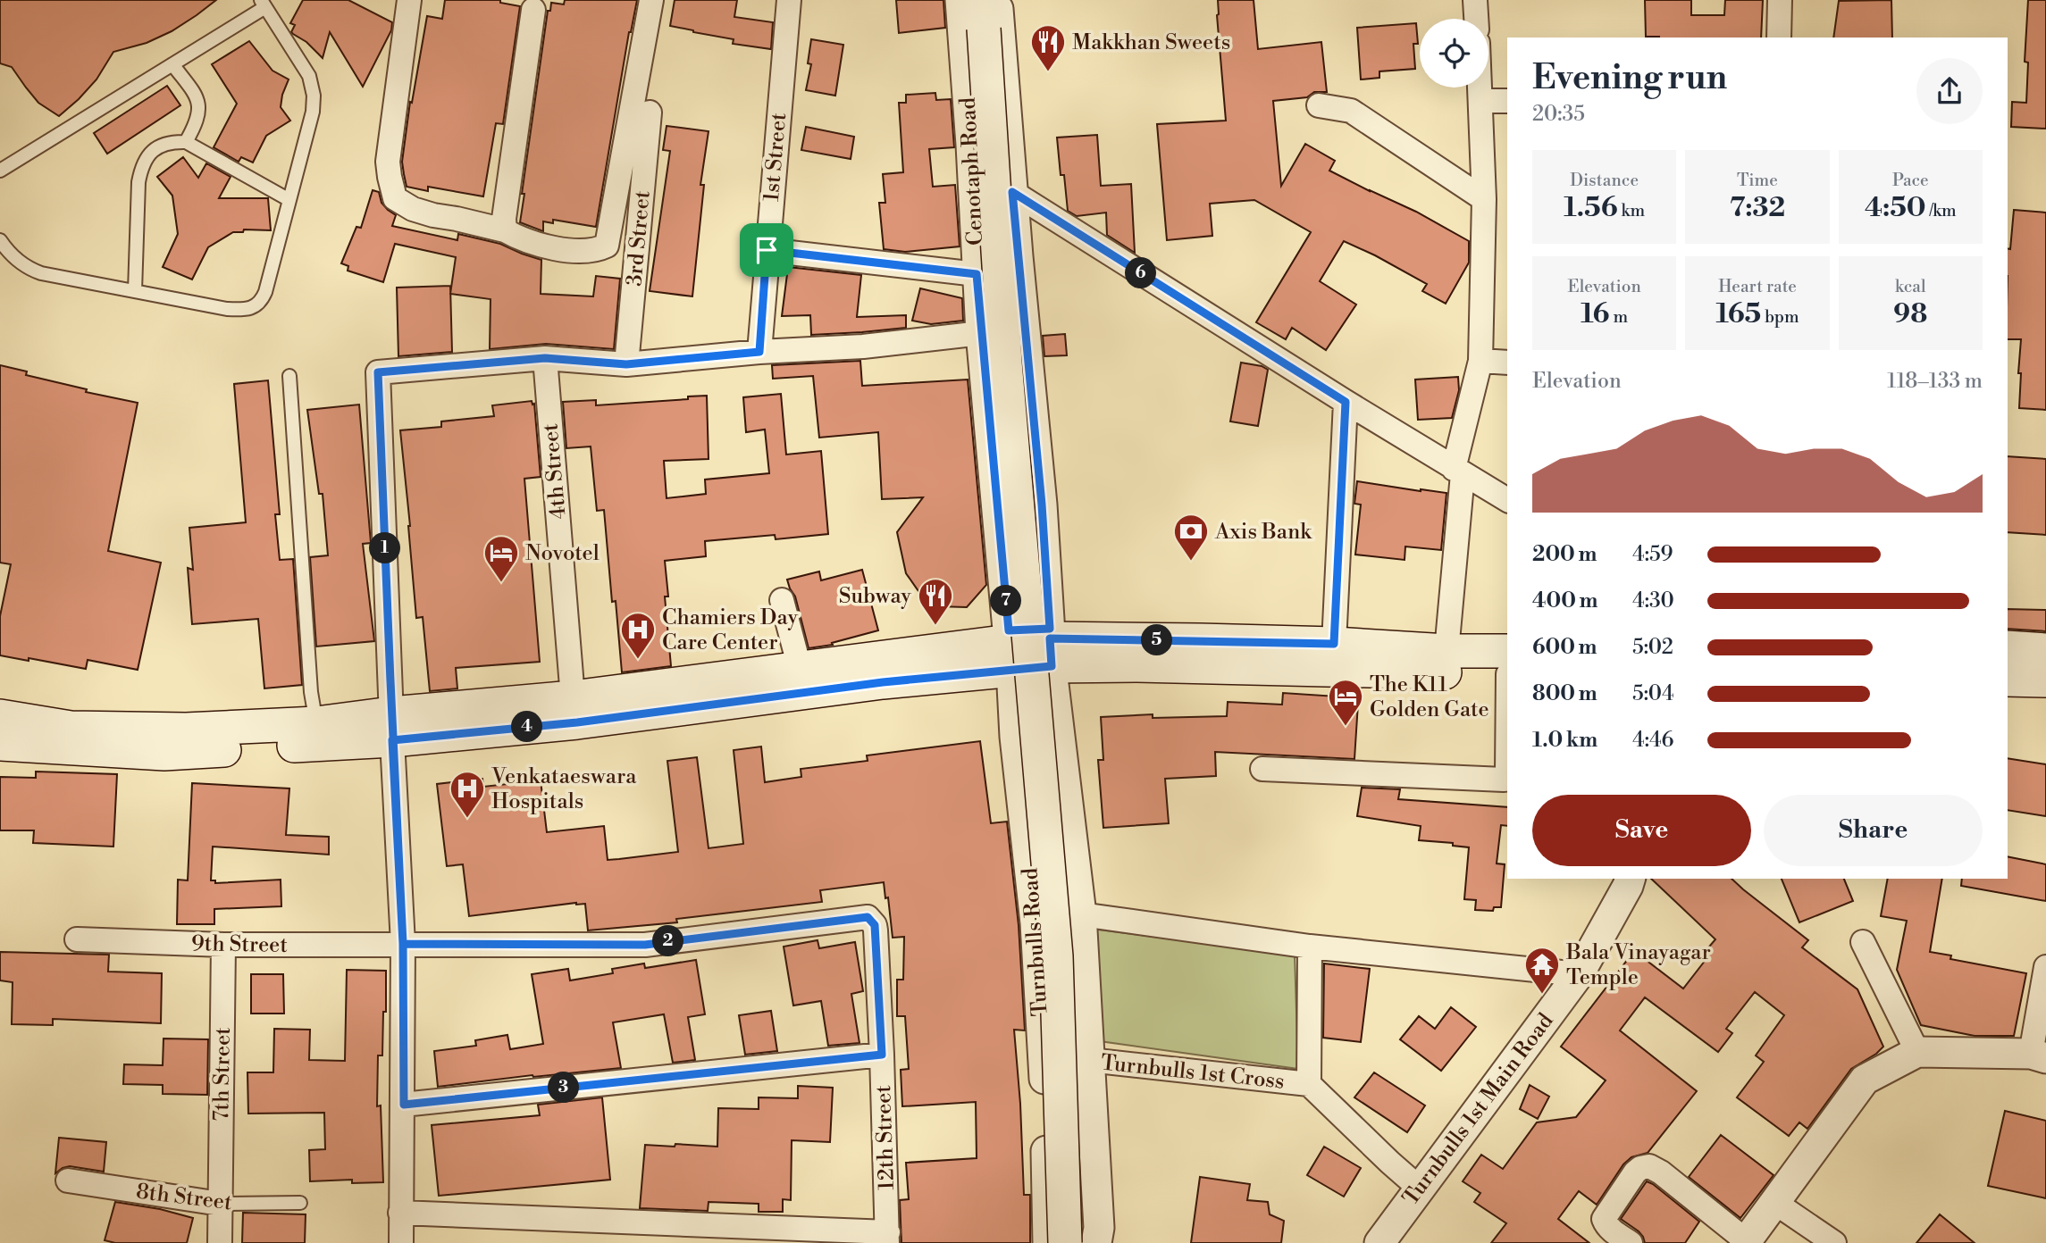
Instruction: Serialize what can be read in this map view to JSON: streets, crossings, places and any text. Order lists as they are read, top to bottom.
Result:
{
  "streets": {
    "street": [
      "1st Street",
      "Cenotaph Road",
      "3rd Street",
      "4th Street",
      "Turnbulls Road",
      "9th Street",
      "Turnbulls 1st Cross",
      "7th Street",
      "Turnbulls 1st Main Road",
      "12th Street",
      "8th Street"
    ]
  },
  "crossings": [
    ["Cenotaph Road", "Turnbulls Road"],
    ["9th Street", "7th Street"],
    ["9th Street", "12th Street"],
    ["7th Street", "8th Street"]
  ],
  "places": {
    "restaurant": ["Makkhan Sweets", "Subway"],
    "bank": ["Axis Bank"],
    "hotel": ["Novotel", "The K11 Golden Gate"],
    "hospital": ["Chamiers Day Care Center", "Venkataeswara Hospitals"],
    "temple": ["Bala Vinayagar Temple"]
  },
  "page": {
    "heading": ["Evening run", "20:35"],
    "stats": [
      ["Distance", "1.56 km"],
      ["Time", "7:32"],
      ["Pace", "4:50 /km"],
      ["Elevation", "16 m"],
      ["Heart rate", "165 bpm"],
      ["kcal", "98"]
    ],
    "pins": [
      "6",
      "1",
      "7",
      "5",
      "4",
      "2",
      "3"
    ],
    "chart": ["Elevation", "118–133 m"],
    "list": [
      {
        "name": "200 m",
        "note": "4:59"
      },
      {
        "name": "400 m",
        "note": "4:30"
      },
      {
        "name": "600 m",
        "note": "5:02"
      },
      {
        "name": "800 m",
        "note": "5:04"
      },
      {
        "name": "1.0 km",
        "note": "4:46"
      }
    ],
    "buttons": ["Save", "Share"]
  }
}
